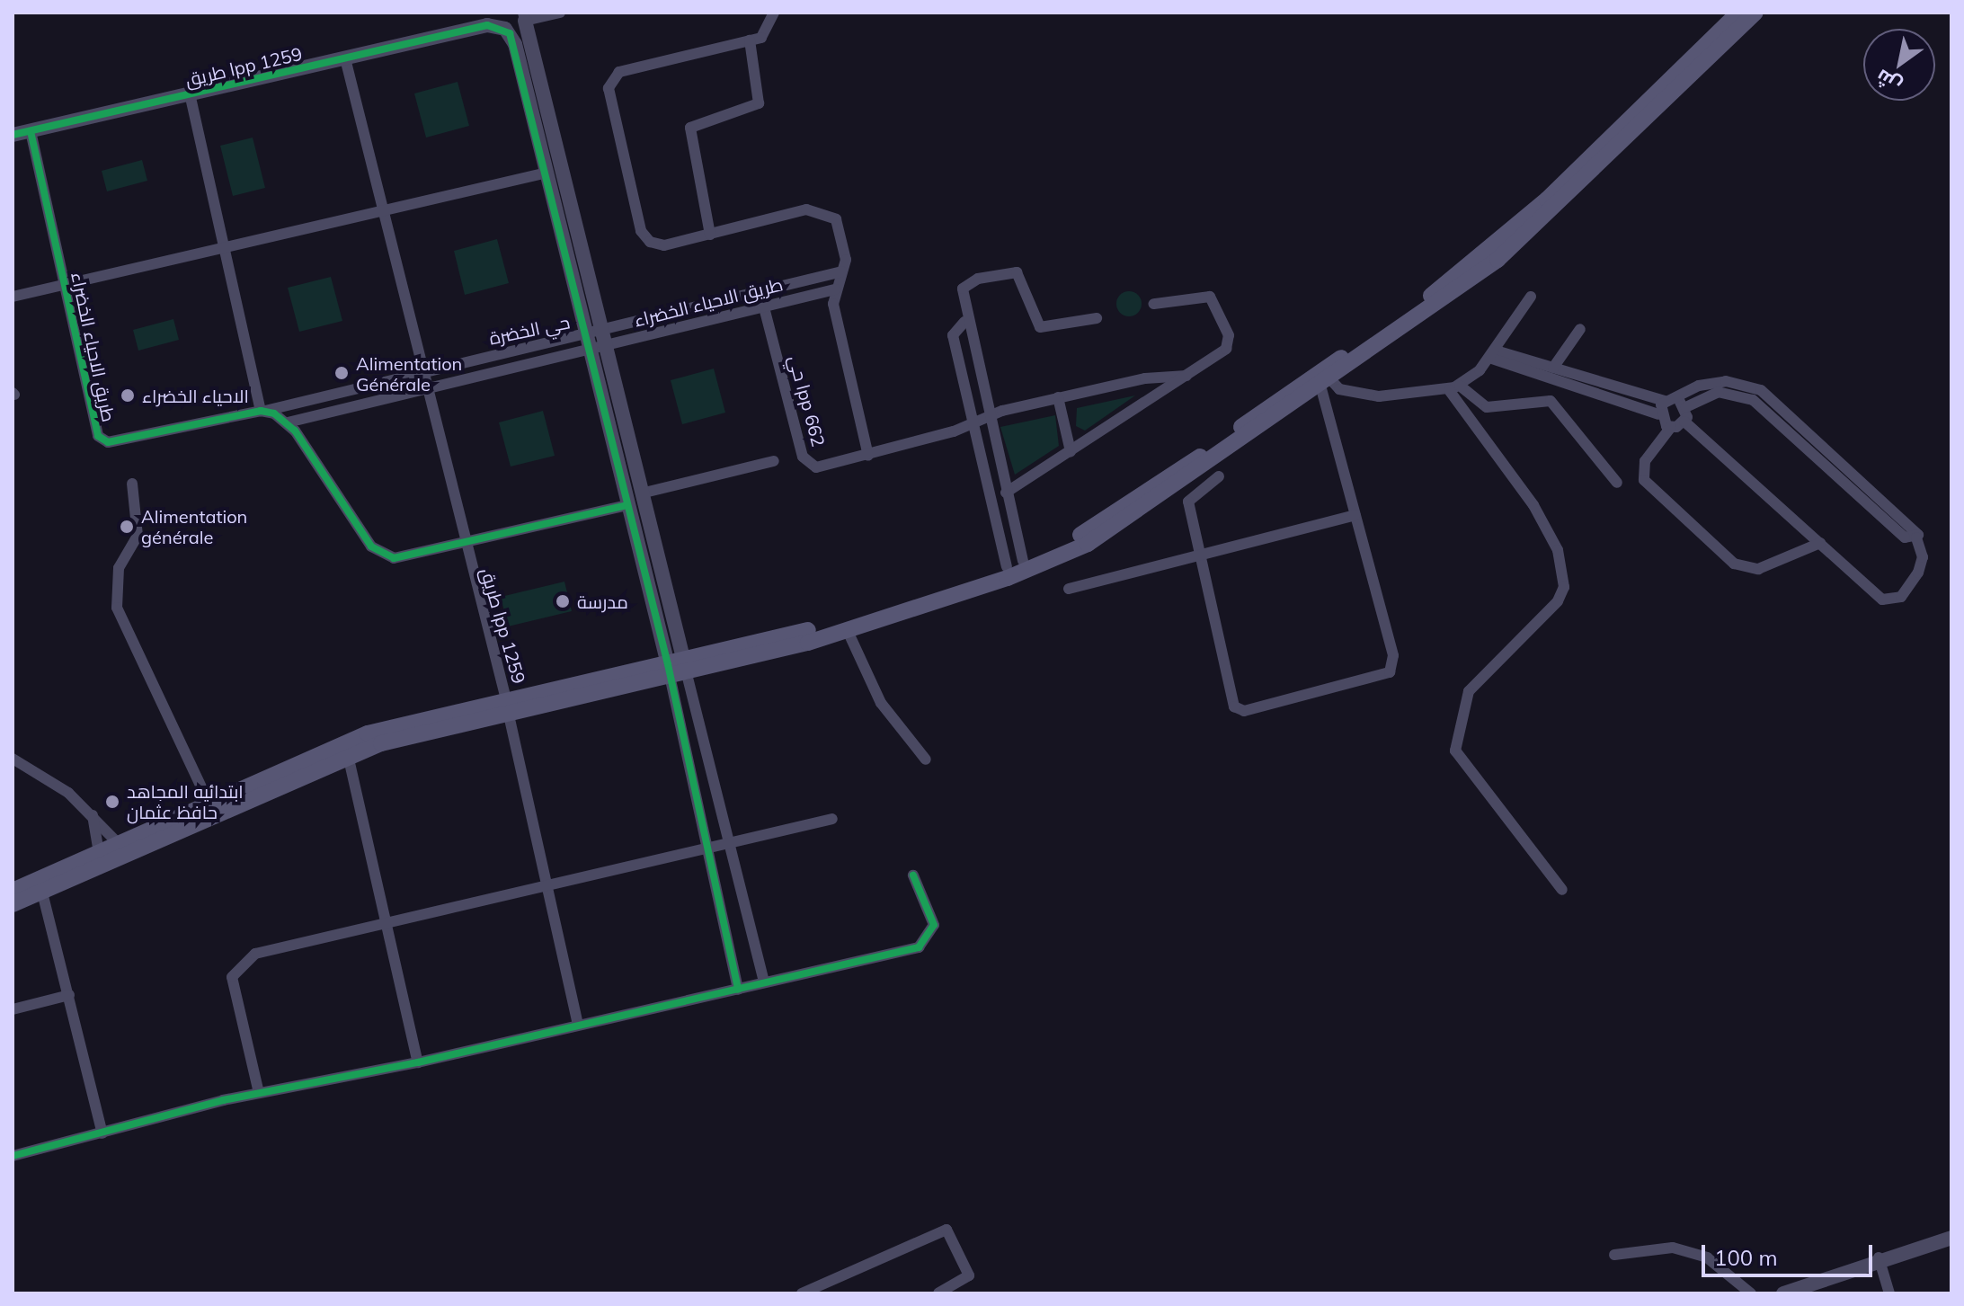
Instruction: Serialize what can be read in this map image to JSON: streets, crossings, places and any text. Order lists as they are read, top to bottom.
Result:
{
  "streets": {
    "street": [
      "طريق lpp 1259",
      "طريق الاحياء الخضراء",
      "حي الخضرة",
      "حي lpp 662"
    ]
  },
  "crossings": [
    ["طريق lpp 1259", "طريق الاحياء الخضراء"],
    ["طريق lpp 1259", "حي الخضرة"],
    ["طريق الاحياء الخضراء", "حي الخضرة"],
    ["طريق الاحياء الخضراء", "حي lpp 662"]
  ],
  "places": [
    "Alimentation Générale",
    "الاحياء الخضراء",
    "Alimentation générale",
    "مدرسة",
    "ابتدائيه المجاهد حافظ عثمان"
  ],
  "scale_bar": "100 m",
  "north": "bottom left"
}
